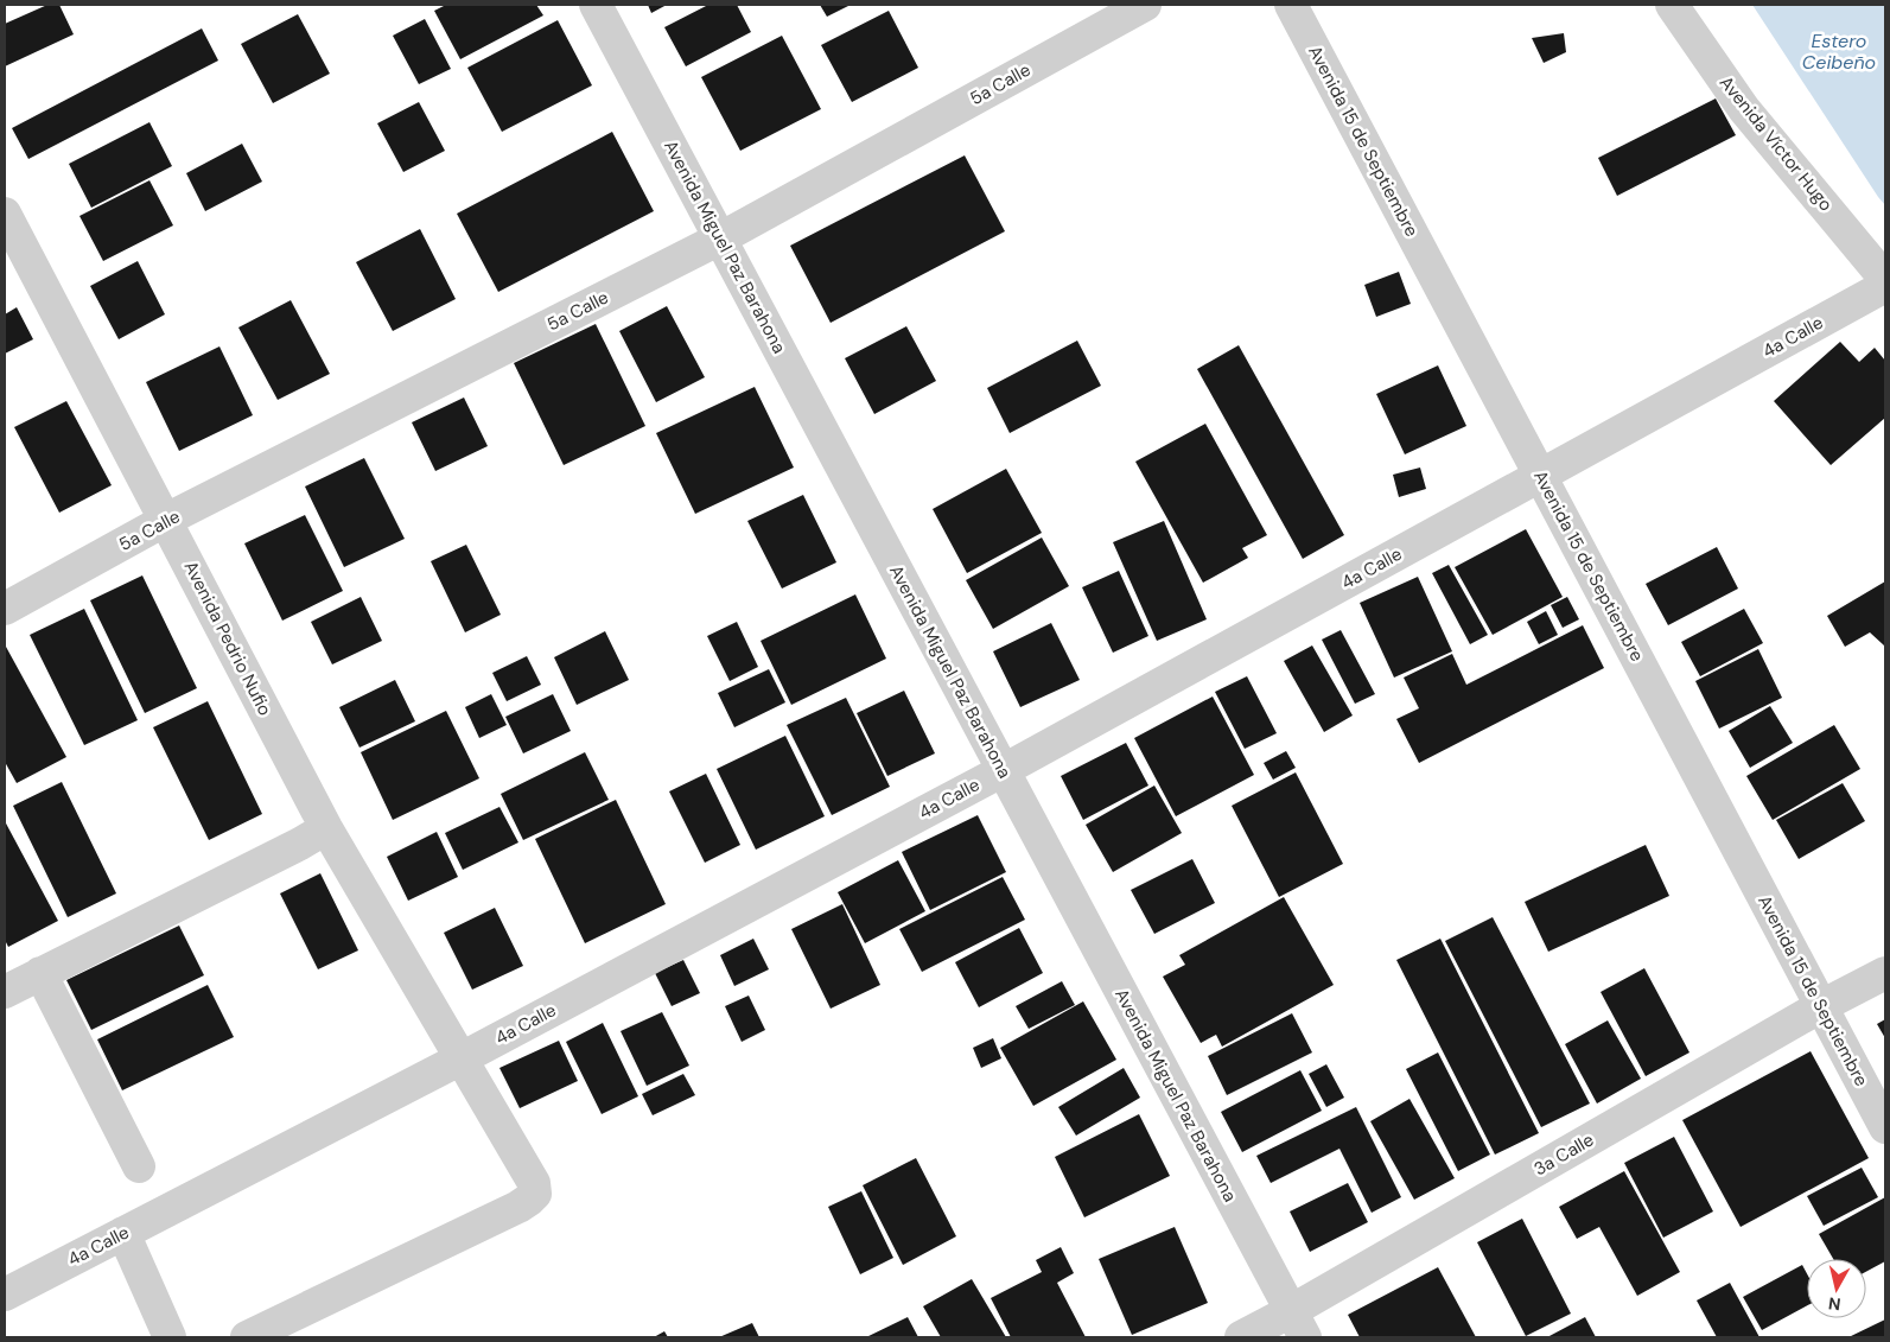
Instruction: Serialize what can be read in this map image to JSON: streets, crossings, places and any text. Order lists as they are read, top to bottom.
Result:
{
  "streets": {
    "street": [
      "5a Calle",
      "Avenida 15 de Septiembre",
      "Avenida Víctor Hugo",
      "Avenida Miguel Paz Barahona",
      "4a Calle",
      "Avenida Pedrio Nufio",
      "3a Calle"
    ]
  },
  "crossings": [
    ["5a Calle", "Avenida Miguel Paz Barahona"],
    ["5a Calle", "Avenida Pedrio Nufio"],
    ["Avenida 15 de Septiembre", "4a Calle"],
    ["Avenida 15 de Septiembre", "3a Calle"],
    ["Avenida Miguel Paz Barahona", "4a Calle"],
    ["Avenida Miguel Paz Barahona", "3a Calle"],
    ["4a Calle", "Avenida Pedrio Nufio"]
  ],
  "water": ["Estero Ceibeño"],
  "north": "bottom"
}
